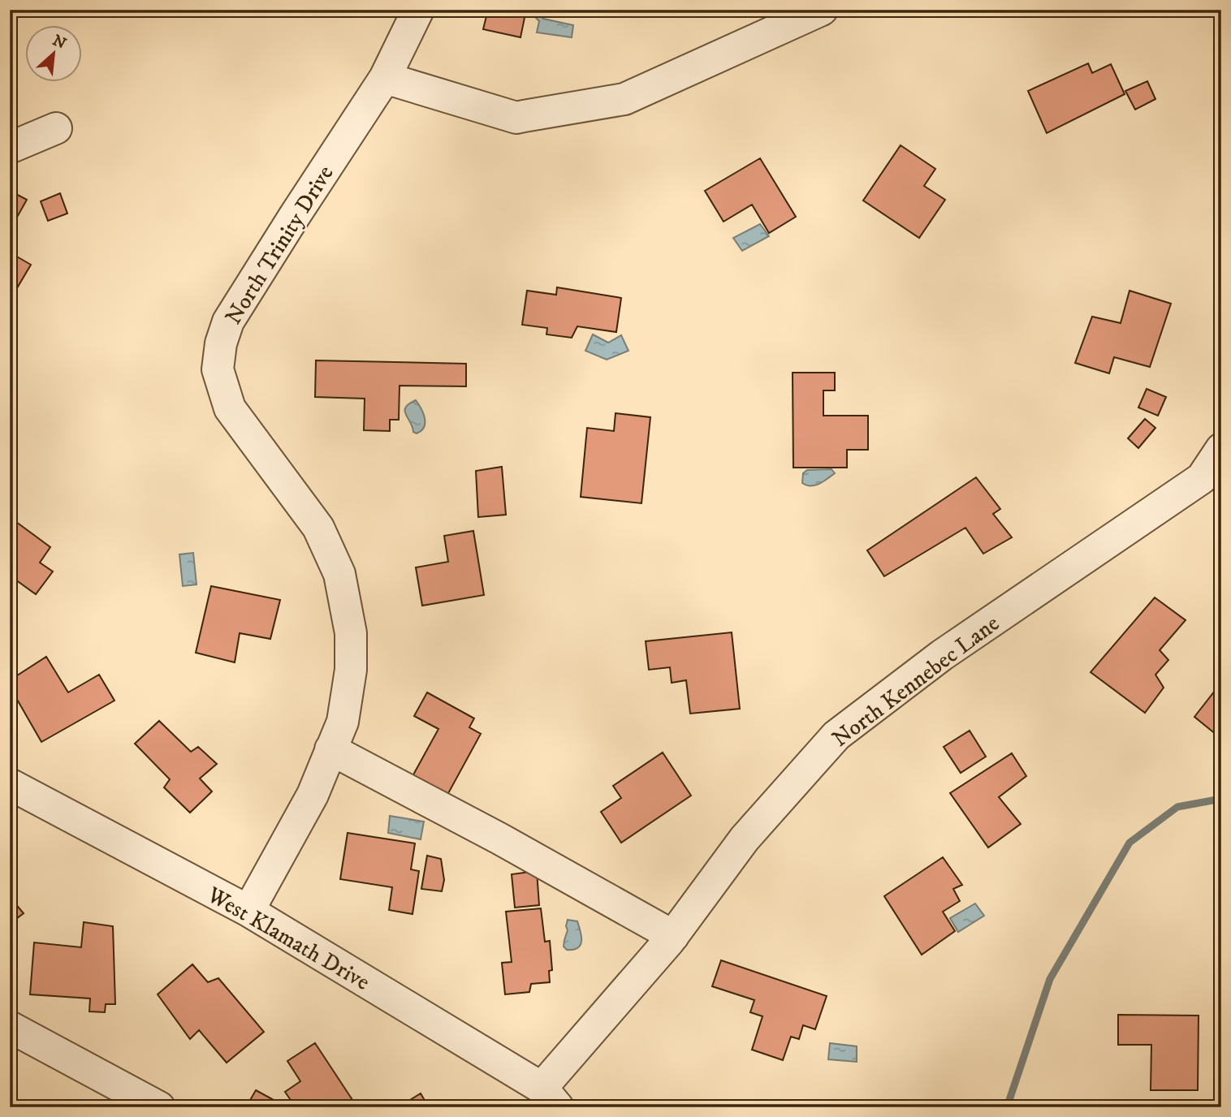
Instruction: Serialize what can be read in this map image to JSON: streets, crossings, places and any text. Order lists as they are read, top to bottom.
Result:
{
  "streets": {
    "street": ["North Trinity Drive", "North Kennebec Lane", "West Klamath Drive"]
  },
  "crossings": [
    ["North Trinity Drive", "West Klamath Drive"],
    ["North Kennebec Lane", "West Klamath Drive"]
  ],
  "north": "top right"
}
